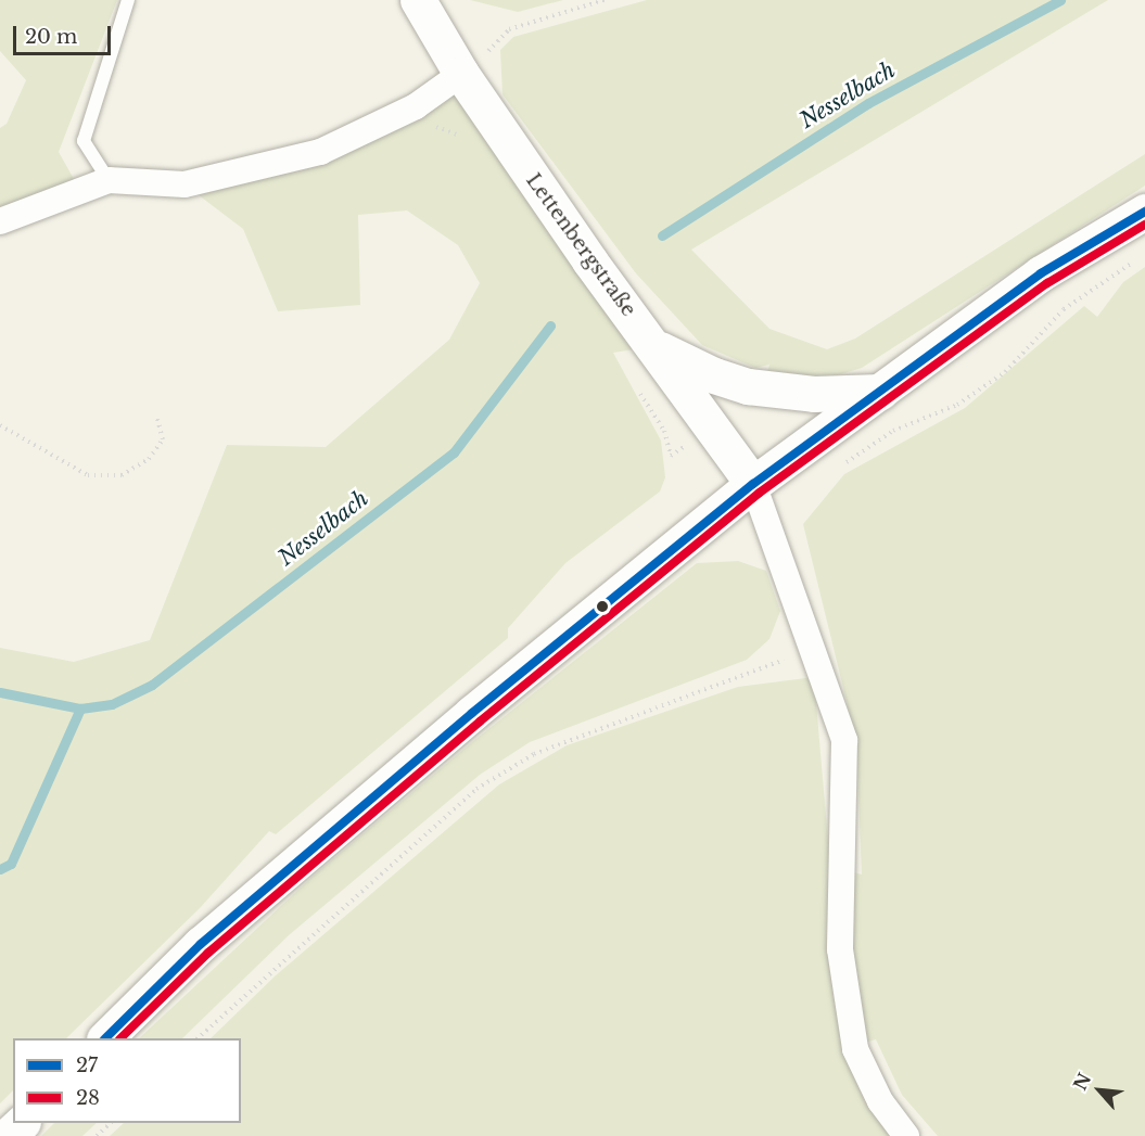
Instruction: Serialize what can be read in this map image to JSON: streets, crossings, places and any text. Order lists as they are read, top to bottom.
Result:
{
  "streets": {
    "main road": ["Lettenbergstraße"]
  },
  "water": ["Nesselbach"],
  "lines": ["transit line 27", "transit line 28"],
  "legend": ["27", "28"],
  "scale_bar": "20 m",
  "north": "top left"
}
